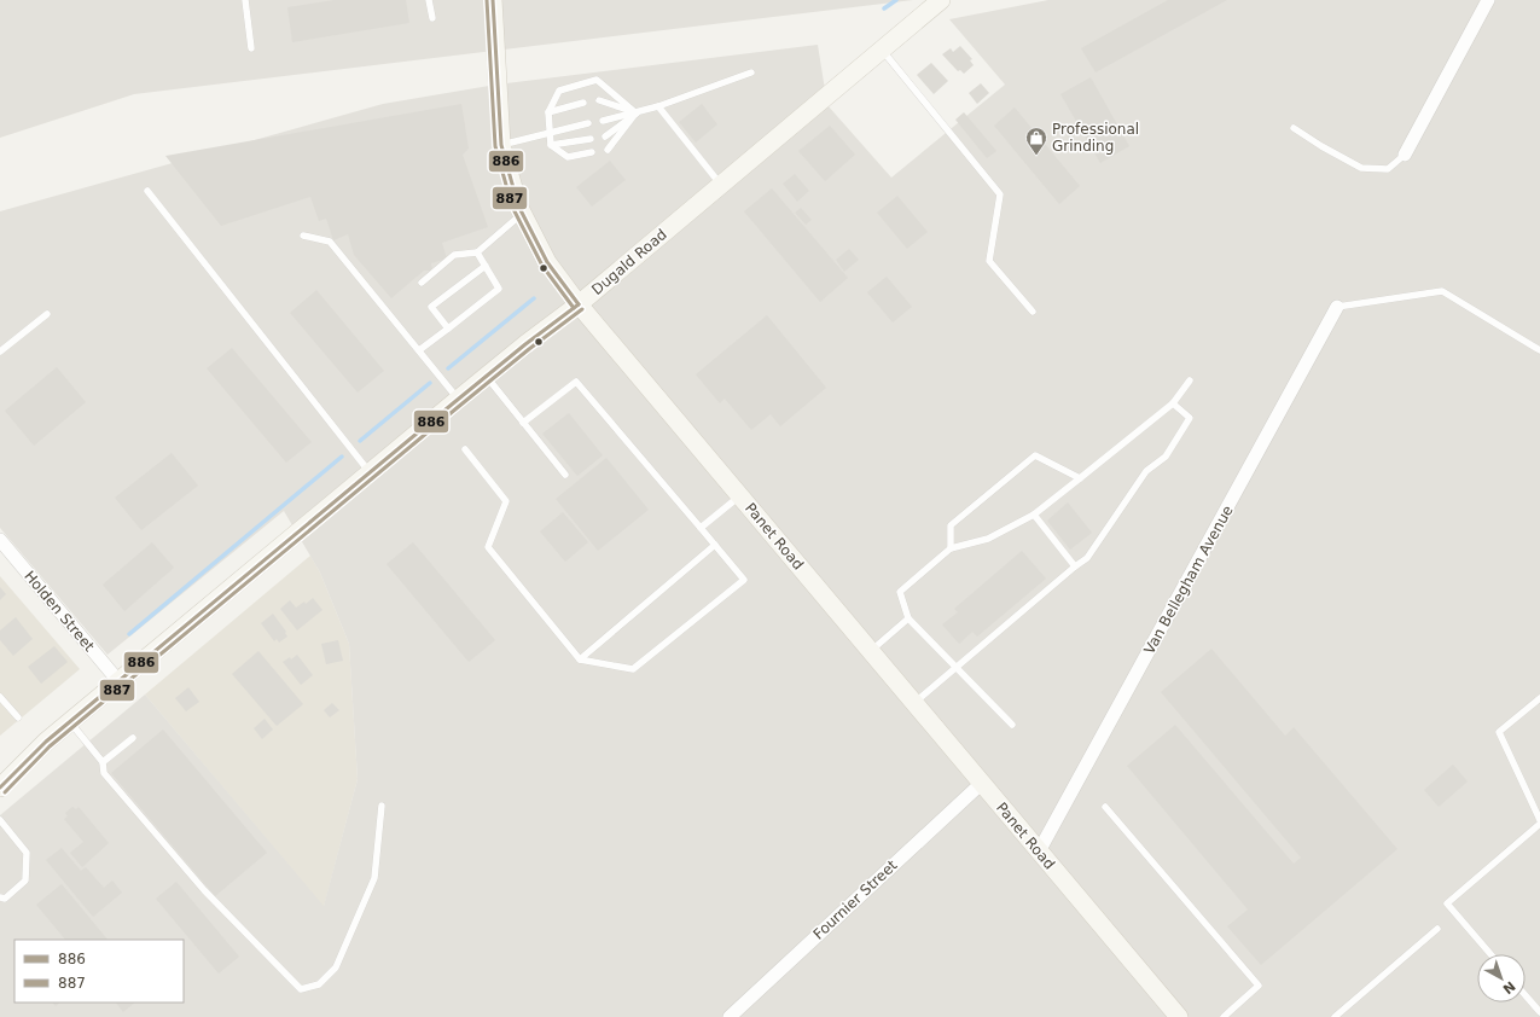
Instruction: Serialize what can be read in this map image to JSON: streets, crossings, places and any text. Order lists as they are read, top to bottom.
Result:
{
  "streets": {
    "street": [
      "Dugald Road",
      "Panet Road",
      "Van Bellegham Avenue",
      "Holden Street",
      "Fournier Street"
    ]
  },
  "crossings": [
    ["Dugald Road", "Panet Road"],
    ["Dugald Road", "Holden Street"],
    ["Panet Road", "Van Bellegham Avenue"],
    ["Panet Road", "Fournier Street"]
  ],
  "places": {
    "shop": ["Professional Grinding"]
  },
  "lines": ["transit line 886", "transit line 887"],
  "legend": ["886", "887"],
  "north": "bottom right"
}
